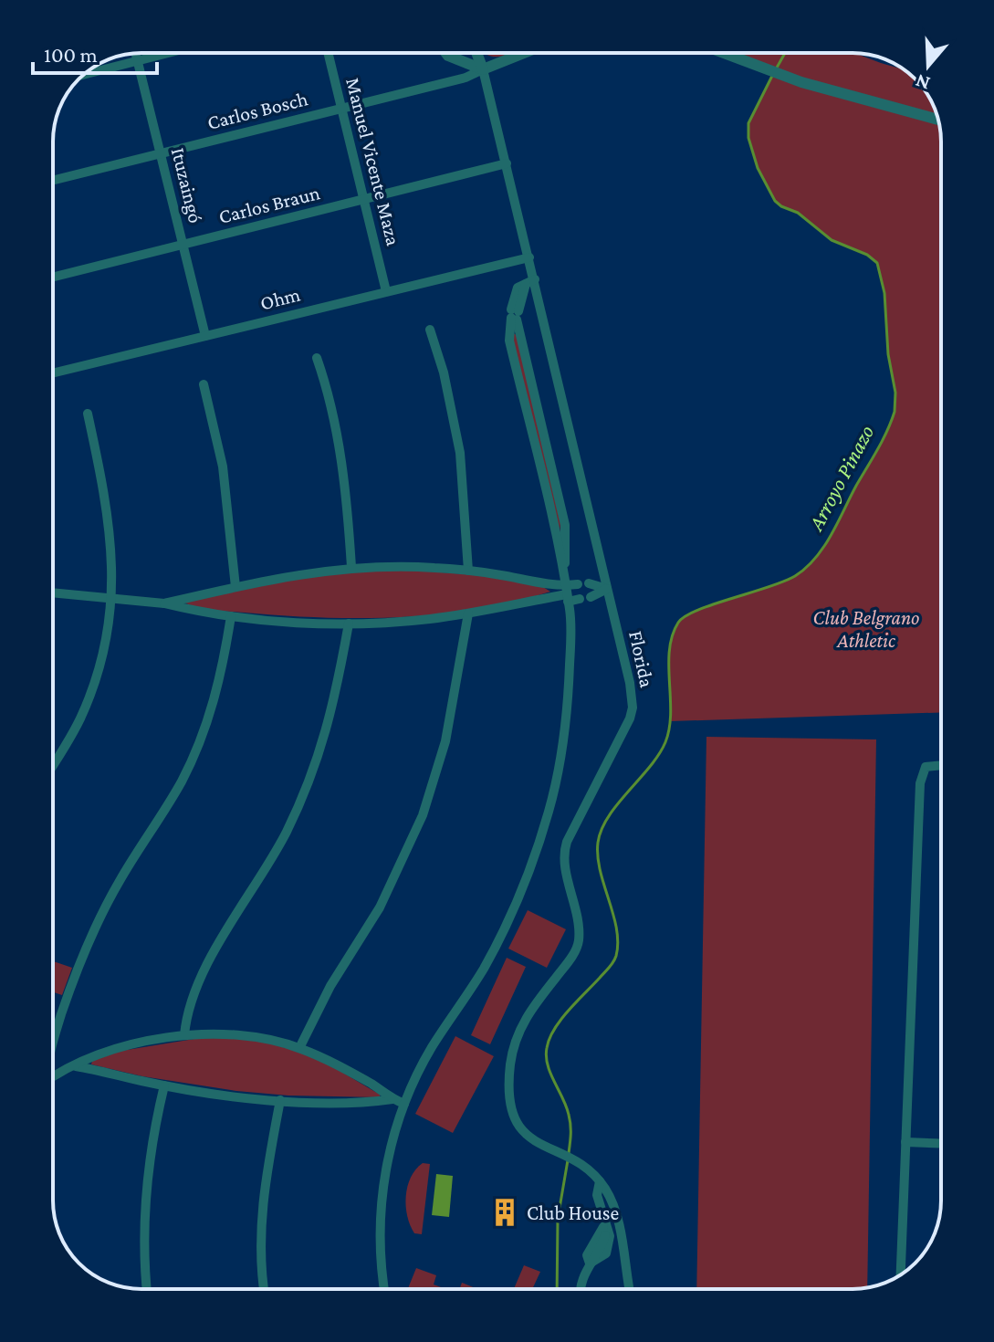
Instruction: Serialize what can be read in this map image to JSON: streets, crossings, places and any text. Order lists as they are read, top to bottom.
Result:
{
  "streets": {
    "street": [
      "Carlos Bosch",
      "Manuel Vicente Maza",
      "Ituzaingó",
      "Carlos Braun",
      "Ohm",
      "Florida"
    ]
  },
  "crossings": [
    ["Carlos Bosch", "Manuel Vicente Maza"],
    ["Carlos Bosch", "Ituzaingó"],
    ["Carlos Bosch", "Florida"],
    ["Manuel Vicente Maza", "Carlos Braun"],
    ["Manuel Vicente Maza", "Ohm"],
    ["Ituzaingó", "Carlos Braun"],
    ["Ituzaingó", "Ohm"],
    ["Carlos Braun", "Florida"],
    ["Ohm", "Florida"]
  ],
  "water": ["Arroyo Pinazo"],
  "parks": ["Club Belgrano Athletic"],
  "places": {
    "building": ["Club House"]
  },
  "scale_bar": "100 m",
  "north": "bottom"
}
